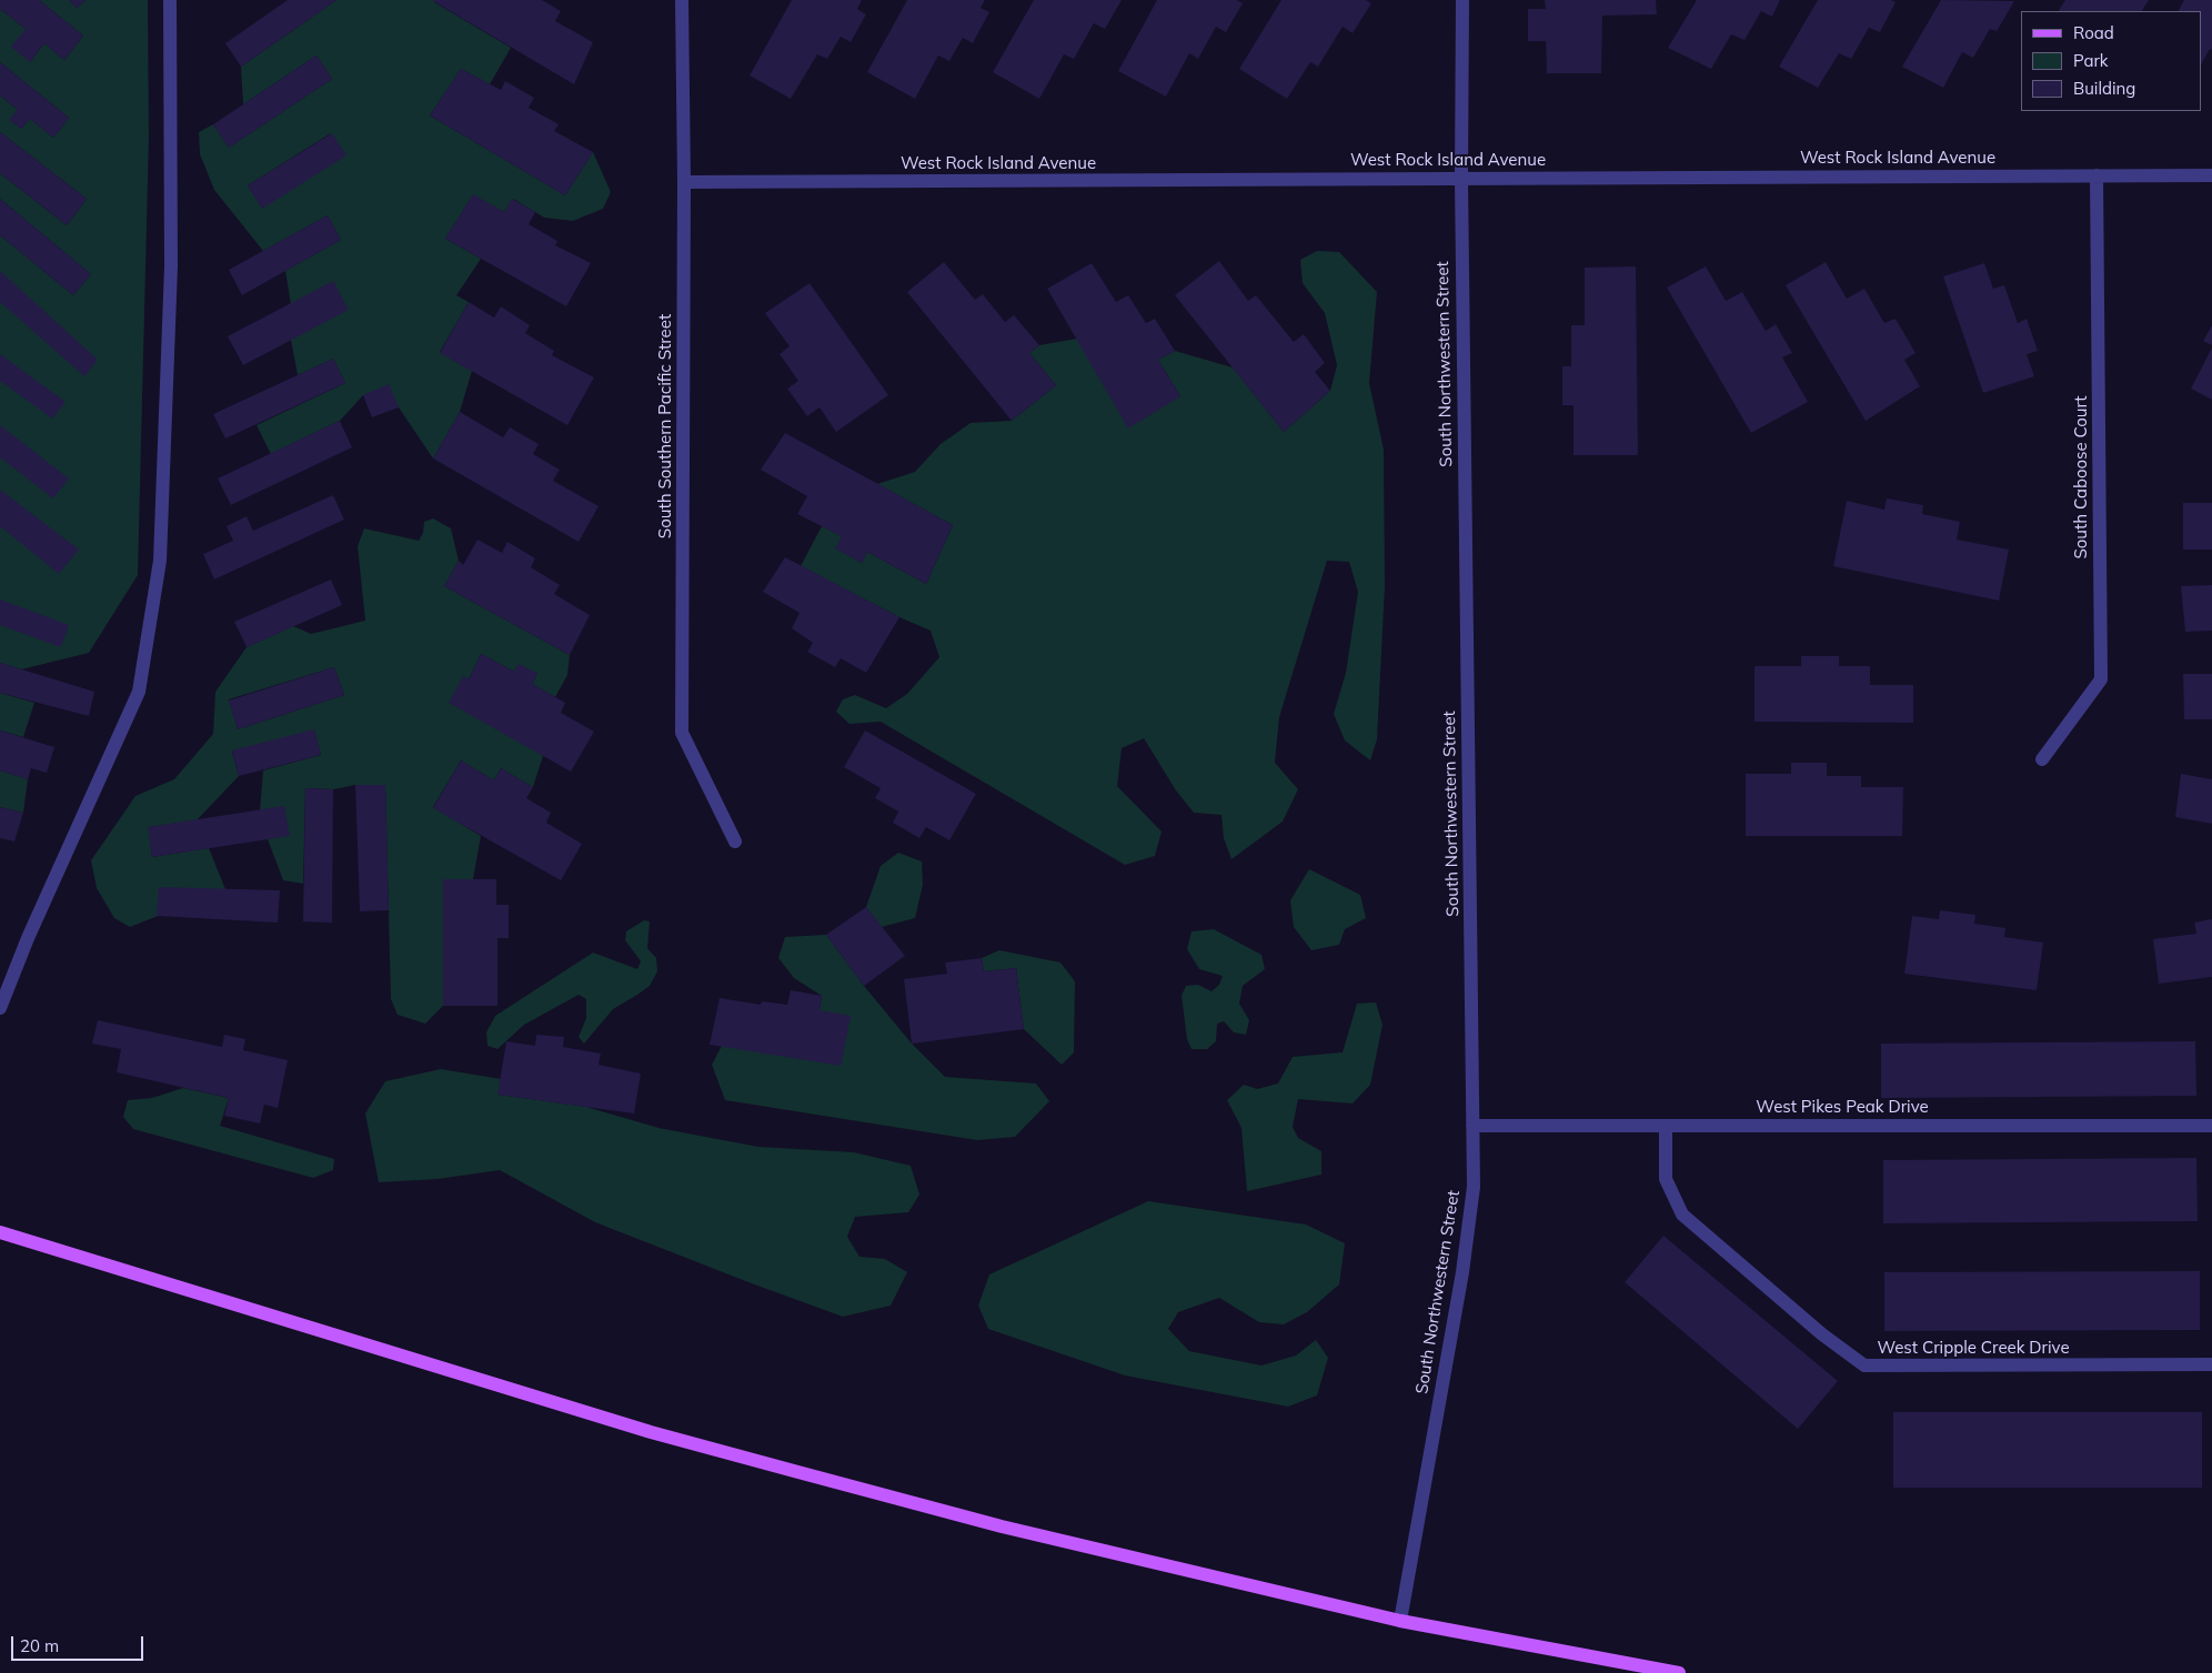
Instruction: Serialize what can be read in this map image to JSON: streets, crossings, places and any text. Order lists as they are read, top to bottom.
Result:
{
  "streets": {
    "street": [
      "West Rock Island Avenue",
      "South Northwestern Street",
      "South Southern Pacific Street",
      "South Caboose Court",
      "West Pikes Peak Drive",
      "West Cripple Creek Drive"
    ]
  },
  "crossings": [
    ["West Rock Island Avenue", "South Northwestern Street"],
    ["West Rock Island Avenue", "South Southern Pacific Street"],
    ["West Rock Island Avenue", "South Caboose Court"],
    ["South Northwestern Street", "West Pikes Peak Drive"],
    ["West Pikes Peak Drive", "West Cripple Creek Drive"]
  ],
  "legend": ["Road", "Park", "Building"],
  "scale_bar": "20 m"
}
